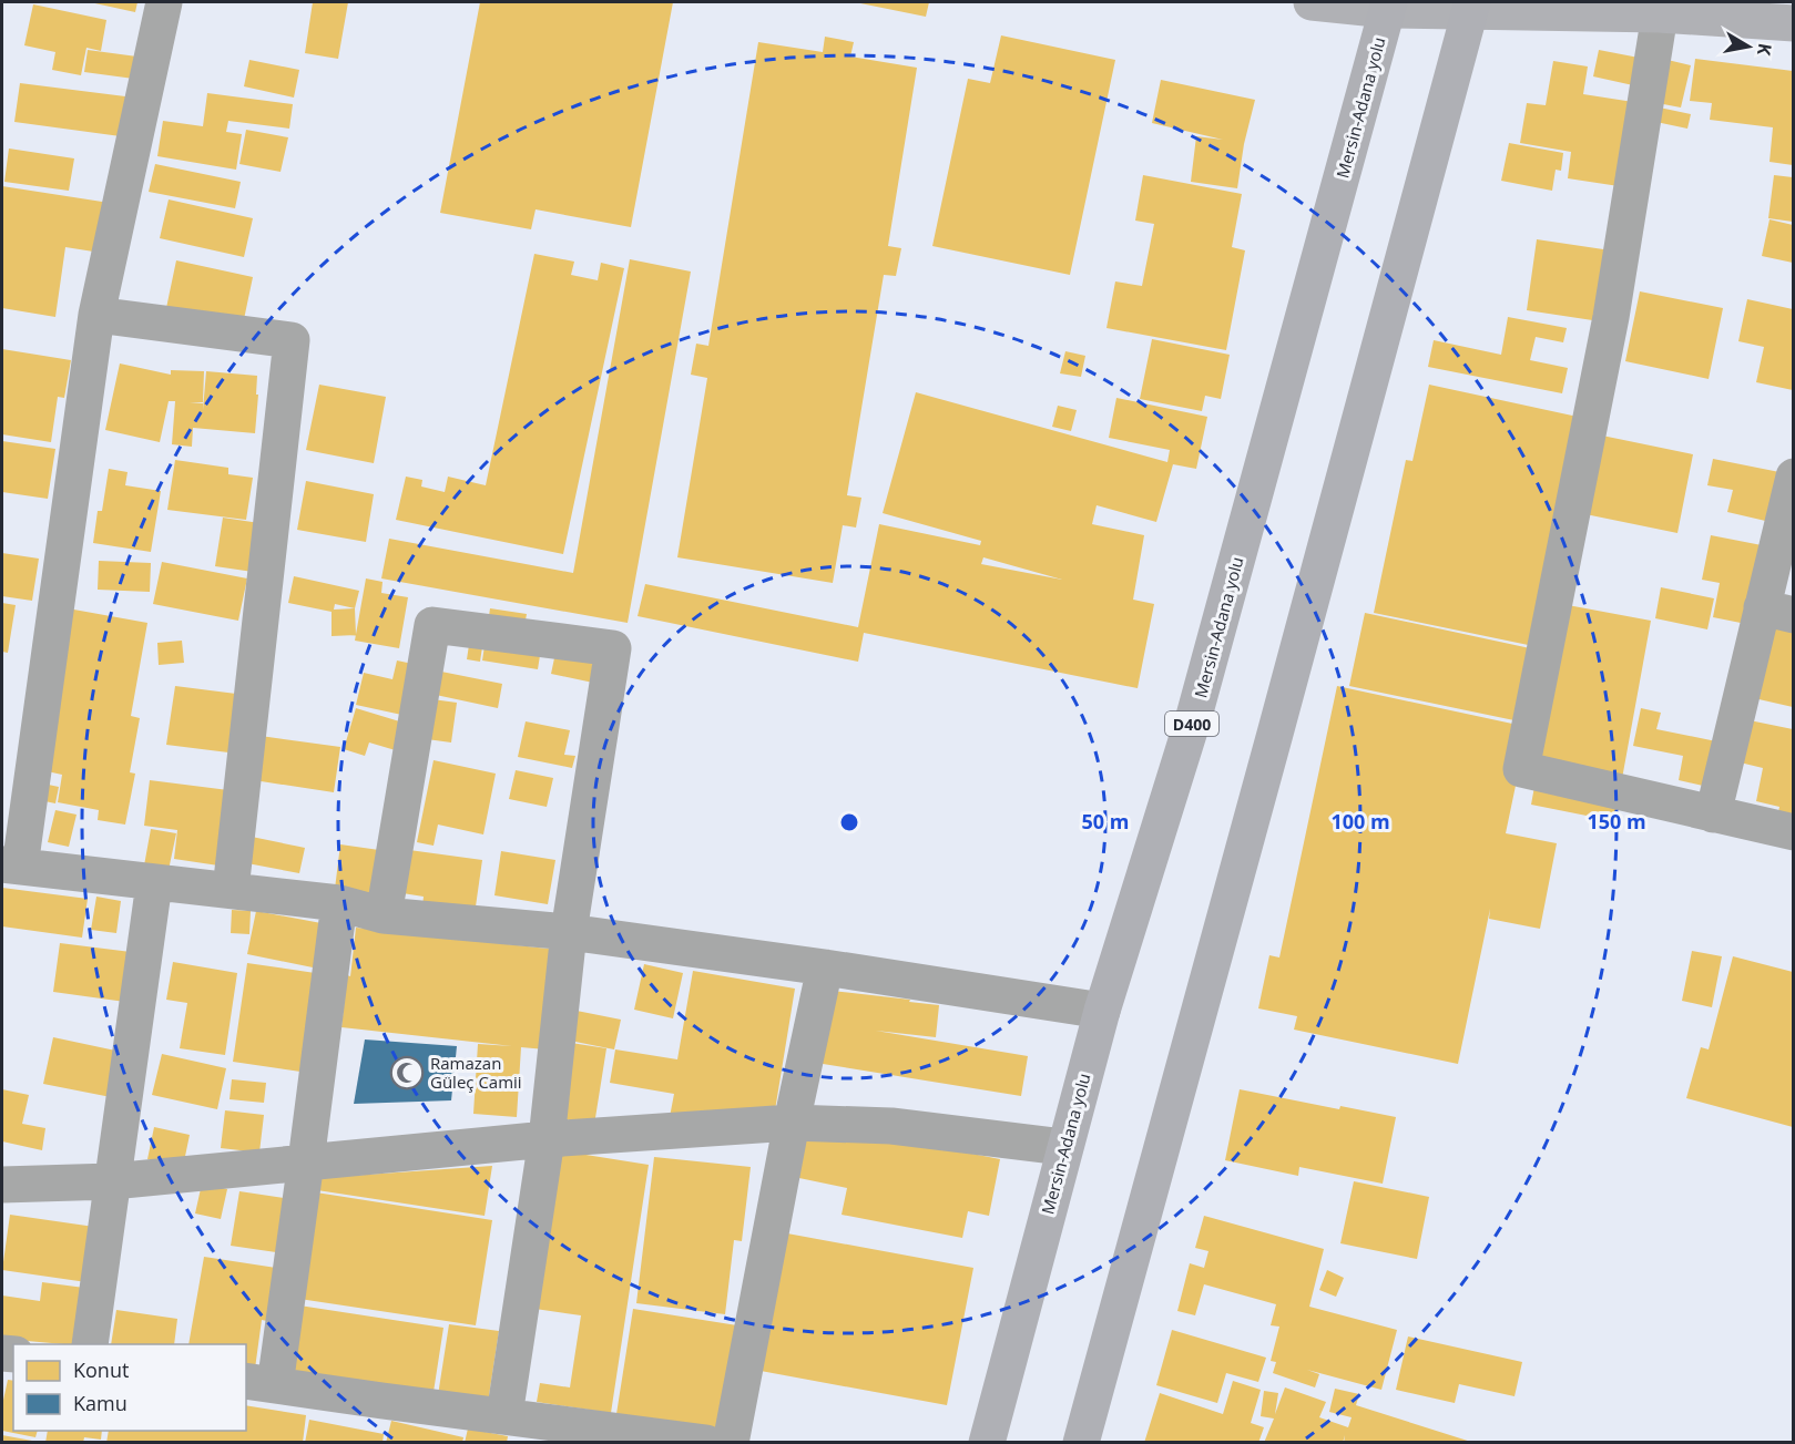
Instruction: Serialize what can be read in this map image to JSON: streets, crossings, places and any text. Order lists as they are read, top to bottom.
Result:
{
  "streets": {
    "highway": ["Mersin-Adana yolu", "D400"]
  },
  "places": {
    "mosque": ["Ramazan Güleç Camii"]
  },
  "legend": ["Konut", "Kamu"],
  "north": "right",
  "rings": ["50 m", "100 m", "150 m"]
}
